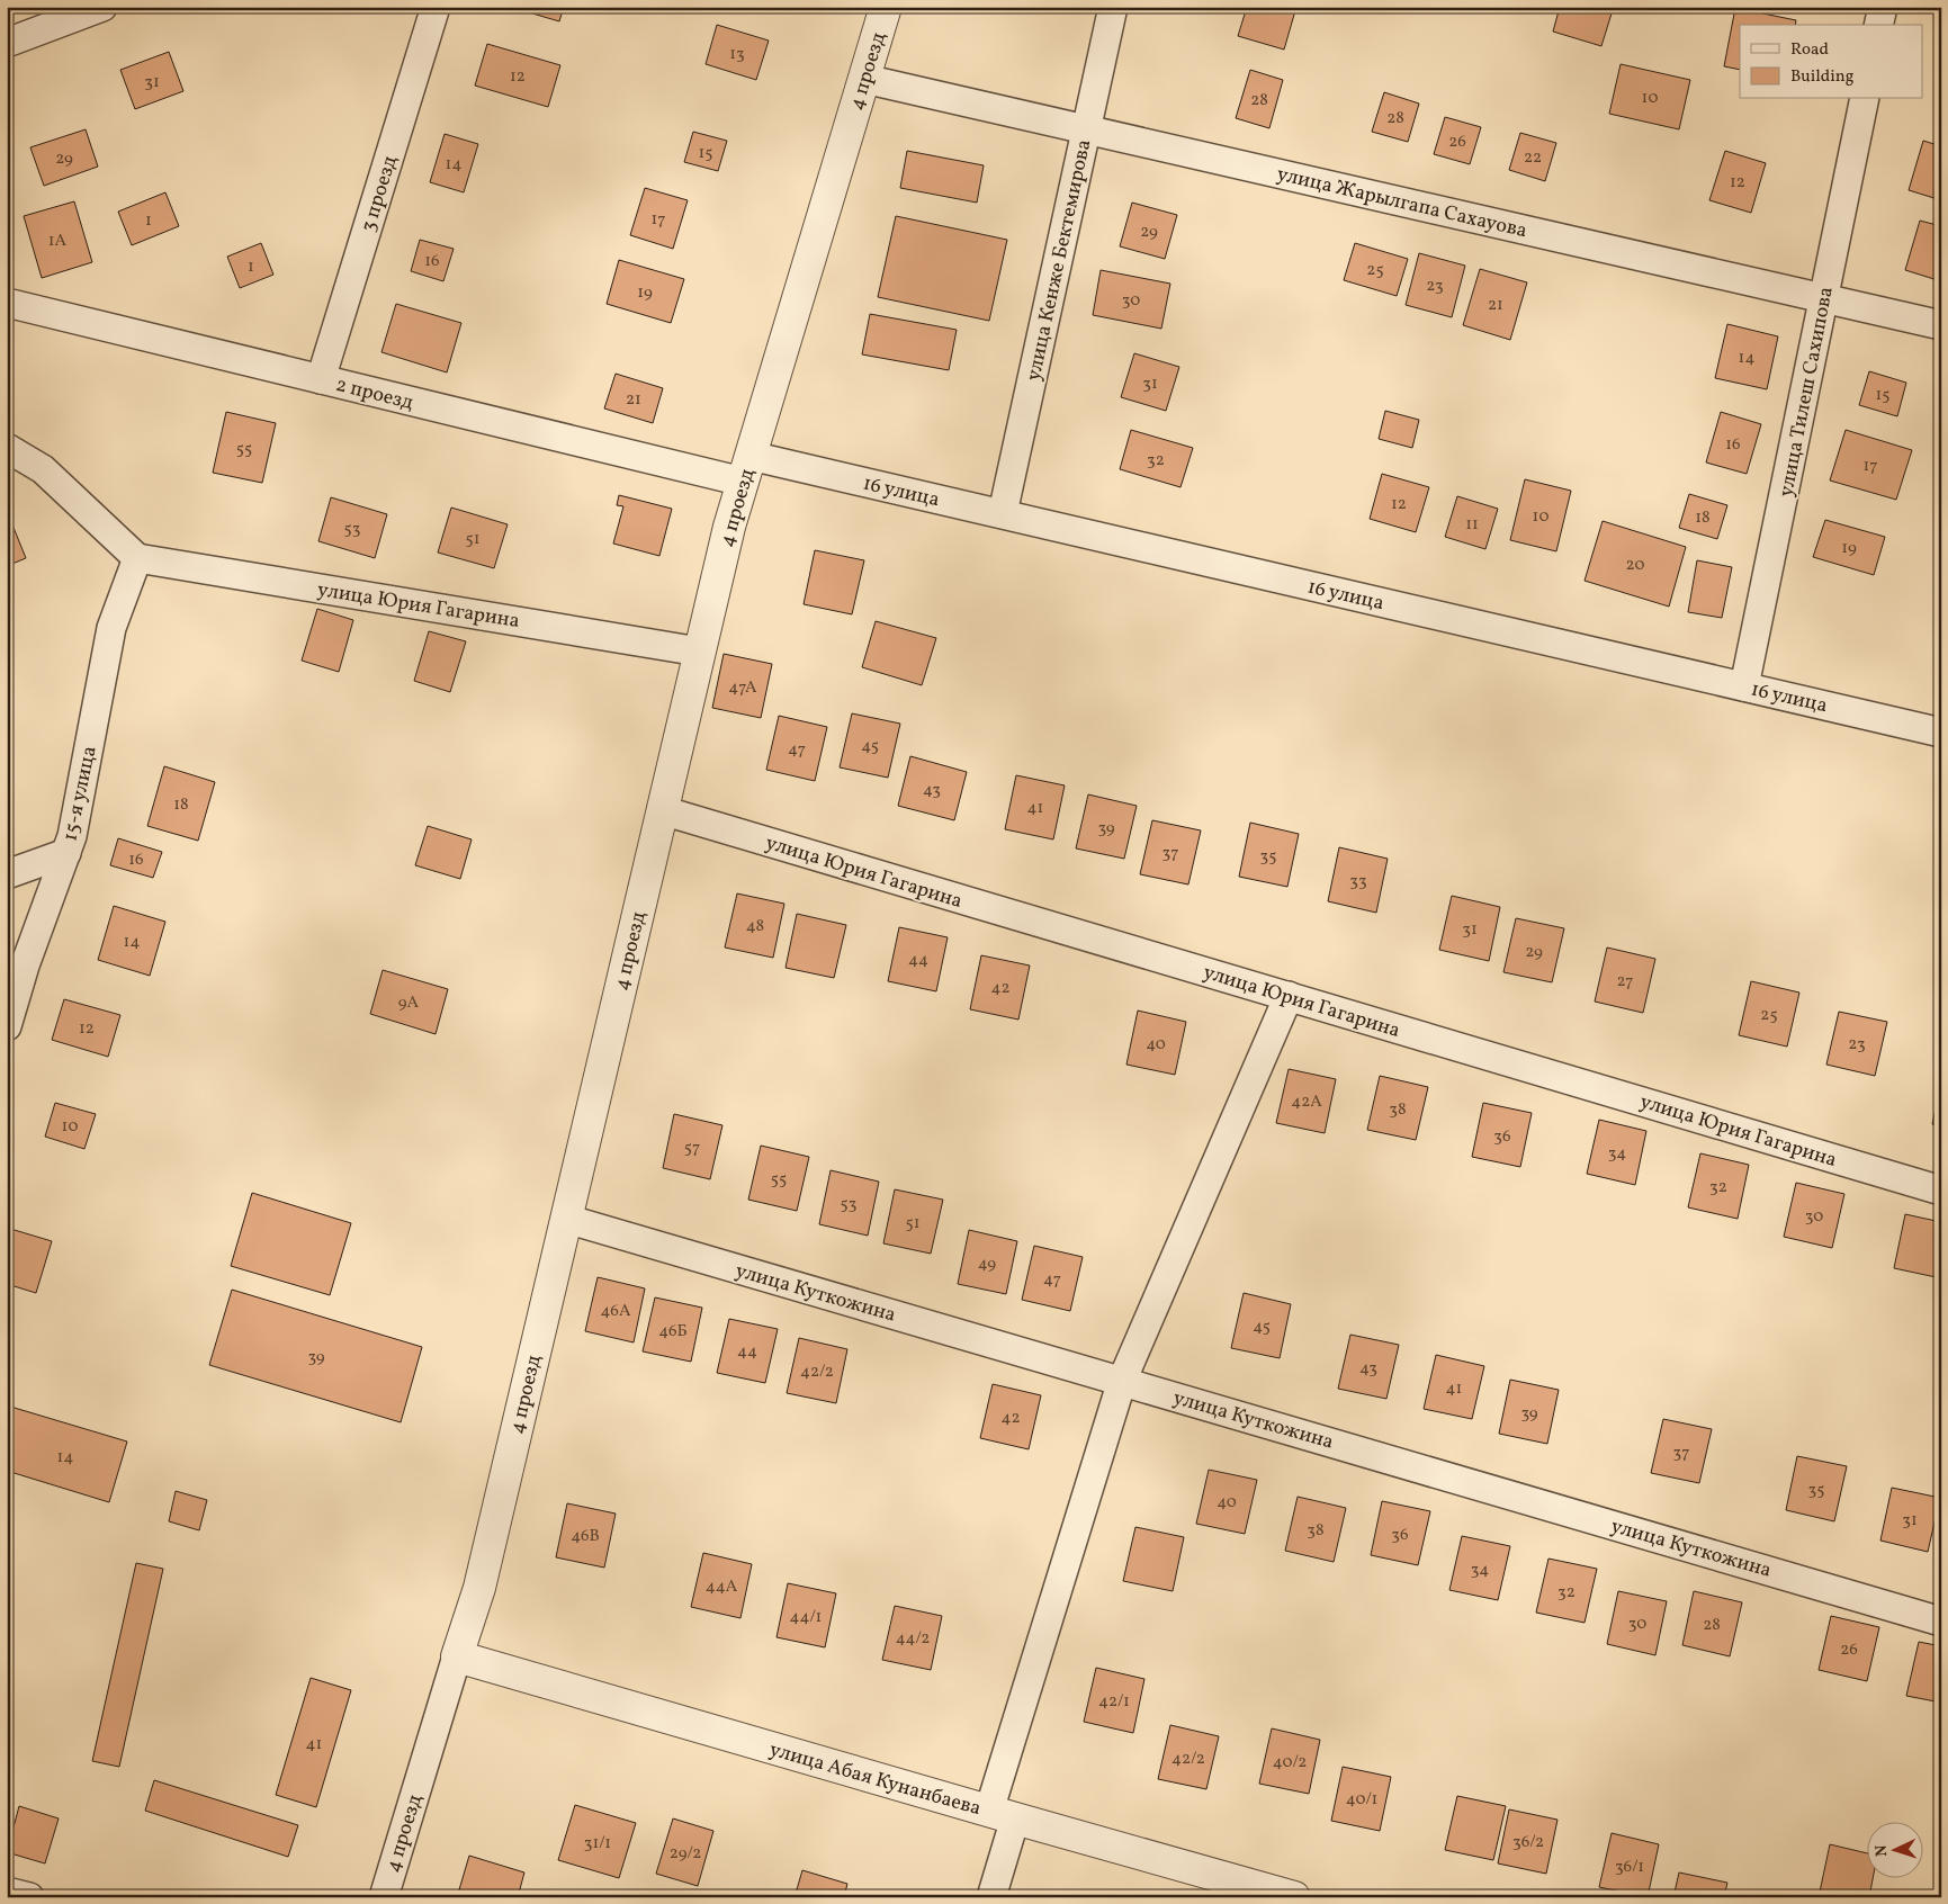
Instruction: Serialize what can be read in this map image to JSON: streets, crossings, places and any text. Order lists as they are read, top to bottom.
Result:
{
  "streets": {
    "street": [
      "4 проезд",
      "3 проезд",
      "улица Жарылгапа Сахауова",
      "улица Кенже Бектемирова",
      "улица Тилеш Сахипова",
      "2 проезд",
      "16 улица",
      "улица Юрия Гагарина",
      "15-я улица",
      "улица Куткожина",
      "улица Абая Кунанбаева"
    ]
  },
  "crossings": [
    ["4 проезд", "улица Жарылгапа Сахауова"],
    ["4 проезд", "2 проезд"],
    ["4 проезд", "16 улица"],
    ["4 проезд", "улица Юрия Гагарина"],
    ["4 проезд", "улица Куткожина"],
    ["4 проезд", "улица Абая Кунанбаева"],
    ["3 проезд", "2 проезд"],
    ["улица Жарылгапа Сахауова", "улица Кенже Бектемирова"],
    ["улица Жарылгапа Сахауова", "улица Тилеш Сахипова"],
    ["улица Кенже Бектемирова", "16 улица"],
    ["улица Тилеш Сахипова", "16 улица"],
    ["2 проезд", "16 улица"],
    ["улица Юрия Гагарина", "15-я улица"]
  ],
  "house_numbers": [
    "13",
    "12",
    "31",
    "10",
    "28",
    "28",
    "26",
    "15",
    "22",
    "29",
    "14",
    "12",
    "17",
    "1",
    "29",
    "1А",
    "16",
    "1",
    "25",
    "23",
    "19",
    "30",
    "21",
    "14",
    "31",
    "15",
    "21",
    "16",
    "55",
    "32",
    "17",
    "12",
    "10",
    "18",
    "11",
    "53",
    "51",
    "19",
    "20",
    "47А",
    "45",
    "47",
    "43",
    "18",
    "41",
    "39",
    "37",
    "35",
    "16",
    "33",
    "48",
    "31",
    "14",
    "29",
    "44",
    "27",
    "42",
    "9А",
    "25",
    "12",
    "40",
    "23",
    "42А",
    "38",
    "10",
    "36",
    "57",
    "34",
    "55",
    "32",
    "53",
    "30",
    "51",
    "49",
    "47",
    "46А",
    "45",
    "46Б",
    "44",
    "39",
    "43",
    "42/2",
    "41",
    "39",
    "42",
    "37",
    "14",
    "35",
    "40",
    "31",
    "38",
    "36",
    "46В",
    "34",
    "44А",
    "32",
    "44/1",
    "30",
    "28",
    "44/2",
    "26",
    "42/1",
    "41",
    "42/2",
    "40/2",
    "40/1",
    "36/2",
    "31/1",
    "29/2",
    "36/1"
  ],
  "legend": ["Road", "Building"],
  "north": "left"
}
